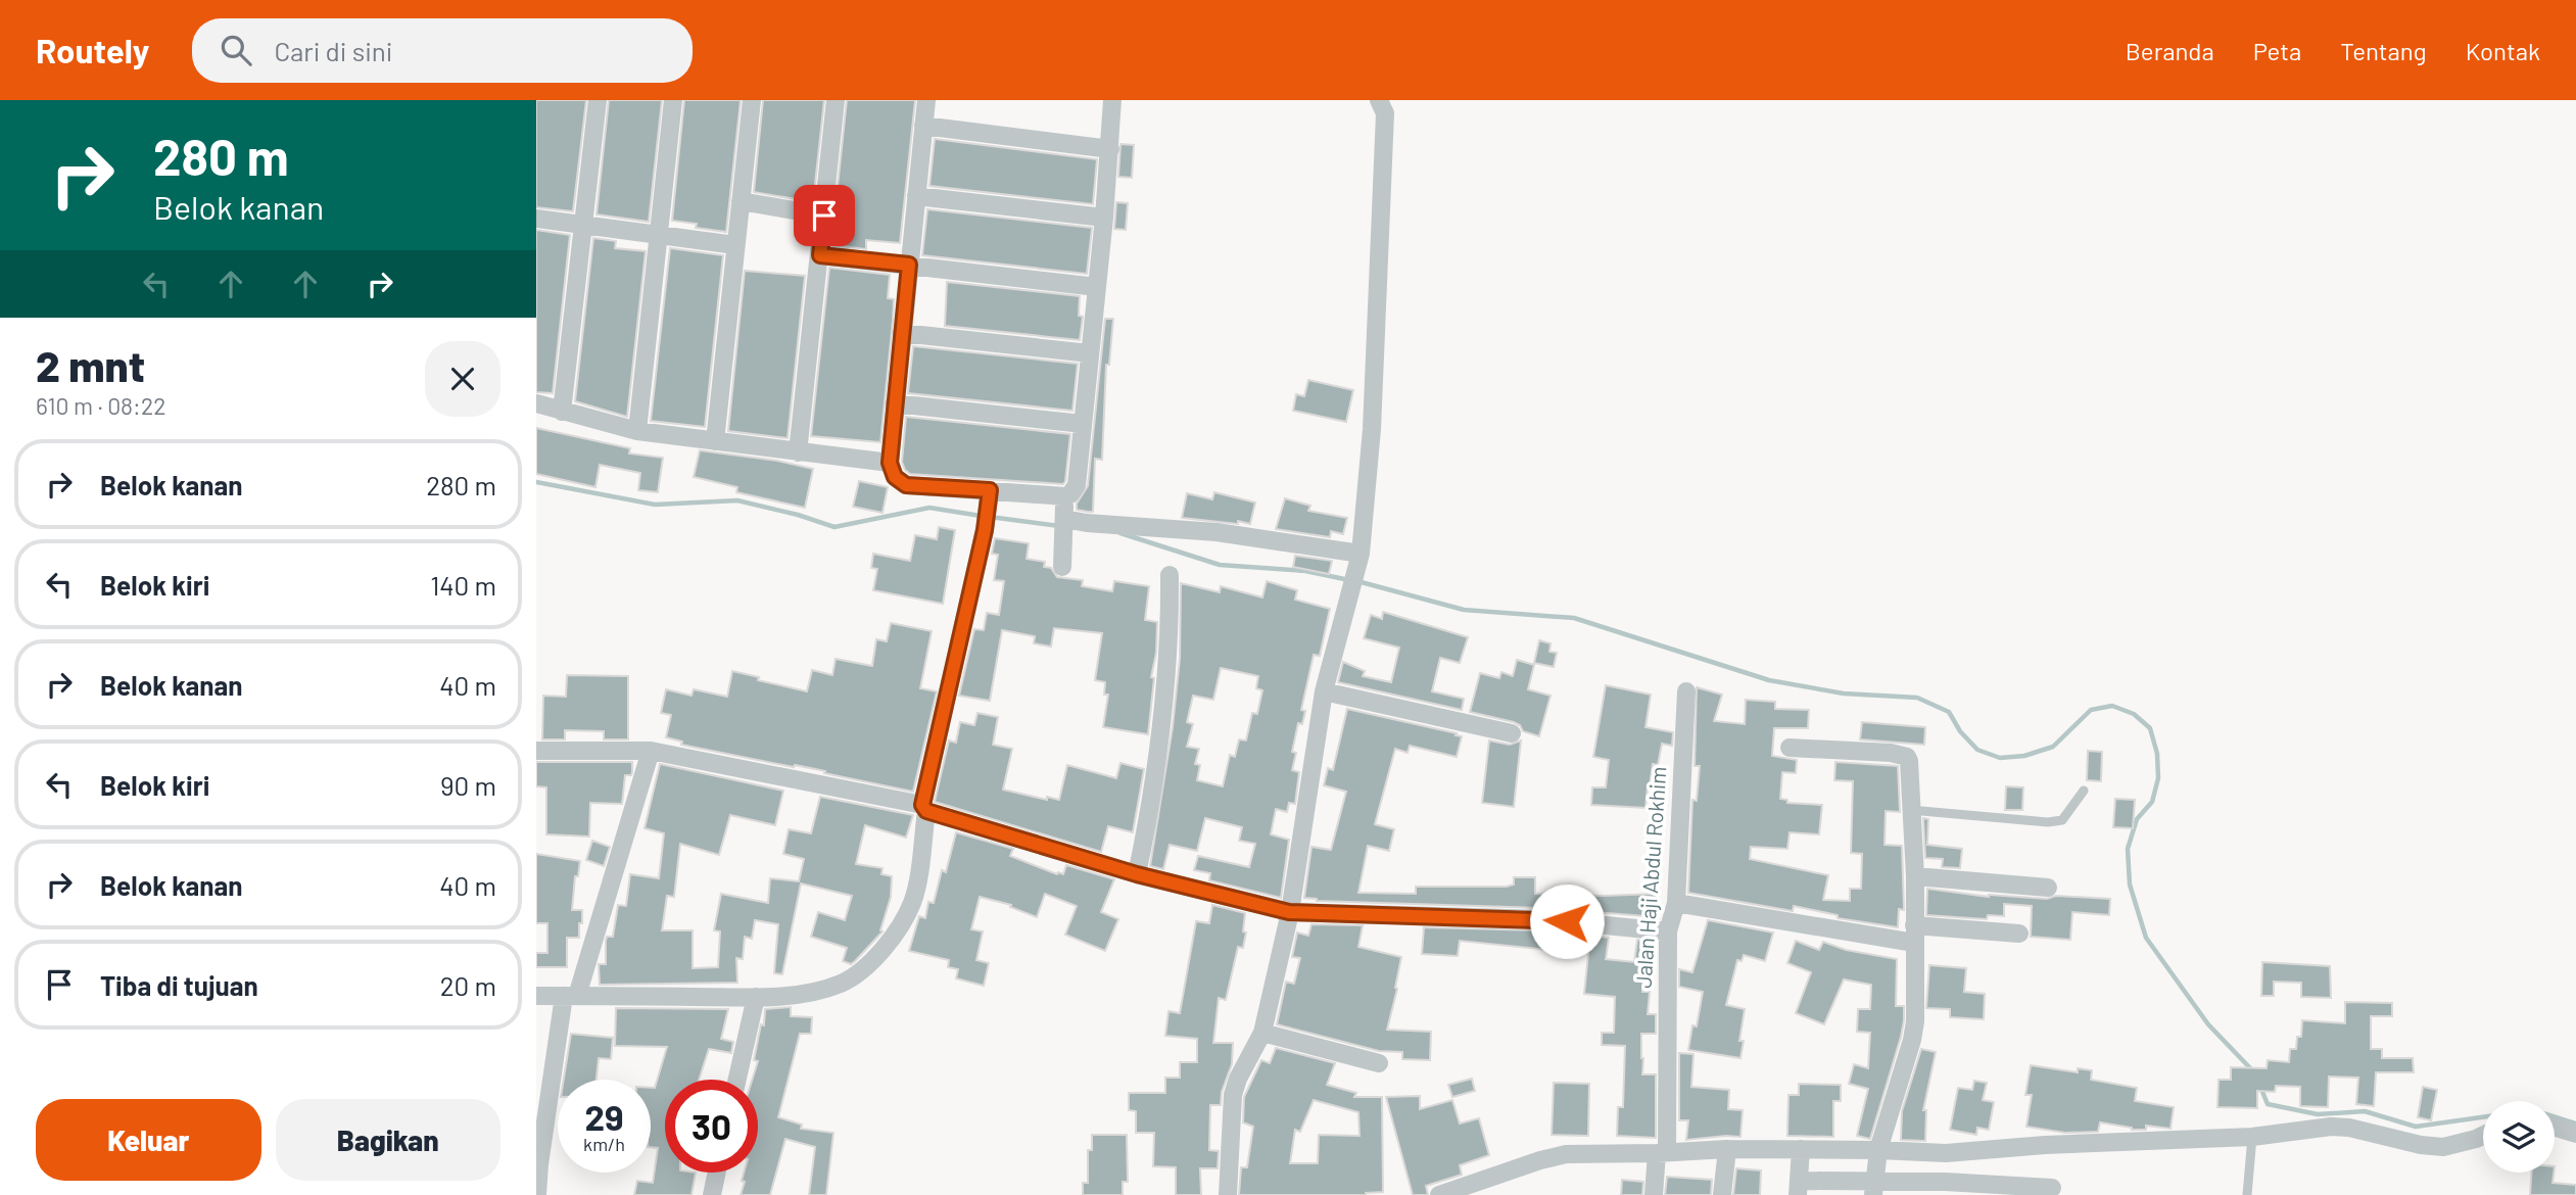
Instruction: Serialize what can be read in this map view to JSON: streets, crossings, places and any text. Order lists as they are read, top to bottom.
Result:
{
  "streets": {
    "street": ["Jalan Haji Abdul Rokhim"]
  },
  "page": {
    "header": "Routely",
    "search": "Cari di sini",
    "nav": [
      "Beranda",
      "Peta",
      "Tentang",
      "Kontak"
    ],
    "turn": ["280 m", "Belok kanan"],
    "heading": ["2 mnt", "610 m · 08:22"],
    "list": [
      {
        "name": "Belok kanan",
        "value": "280 m"
      },
      {
        "name": "Belok kiri",
        "value": "140 m"
      },
      {
        "name": "Belok kanan",
        "value": "40 m"
      },
      {
        "name": "Belok kiri",
        "value": "90 m"
      },
      {
        "name": "Belok kanan",
        "value": "40 m"
      },
      {
        "name": "Tiba di tujuan",
        "value": "20 m"
      }
    ],
    "speed": "29 km/h",
    "limit": "30",
    "buttons": ["Keluar", "Bagikan"]
  }
}
